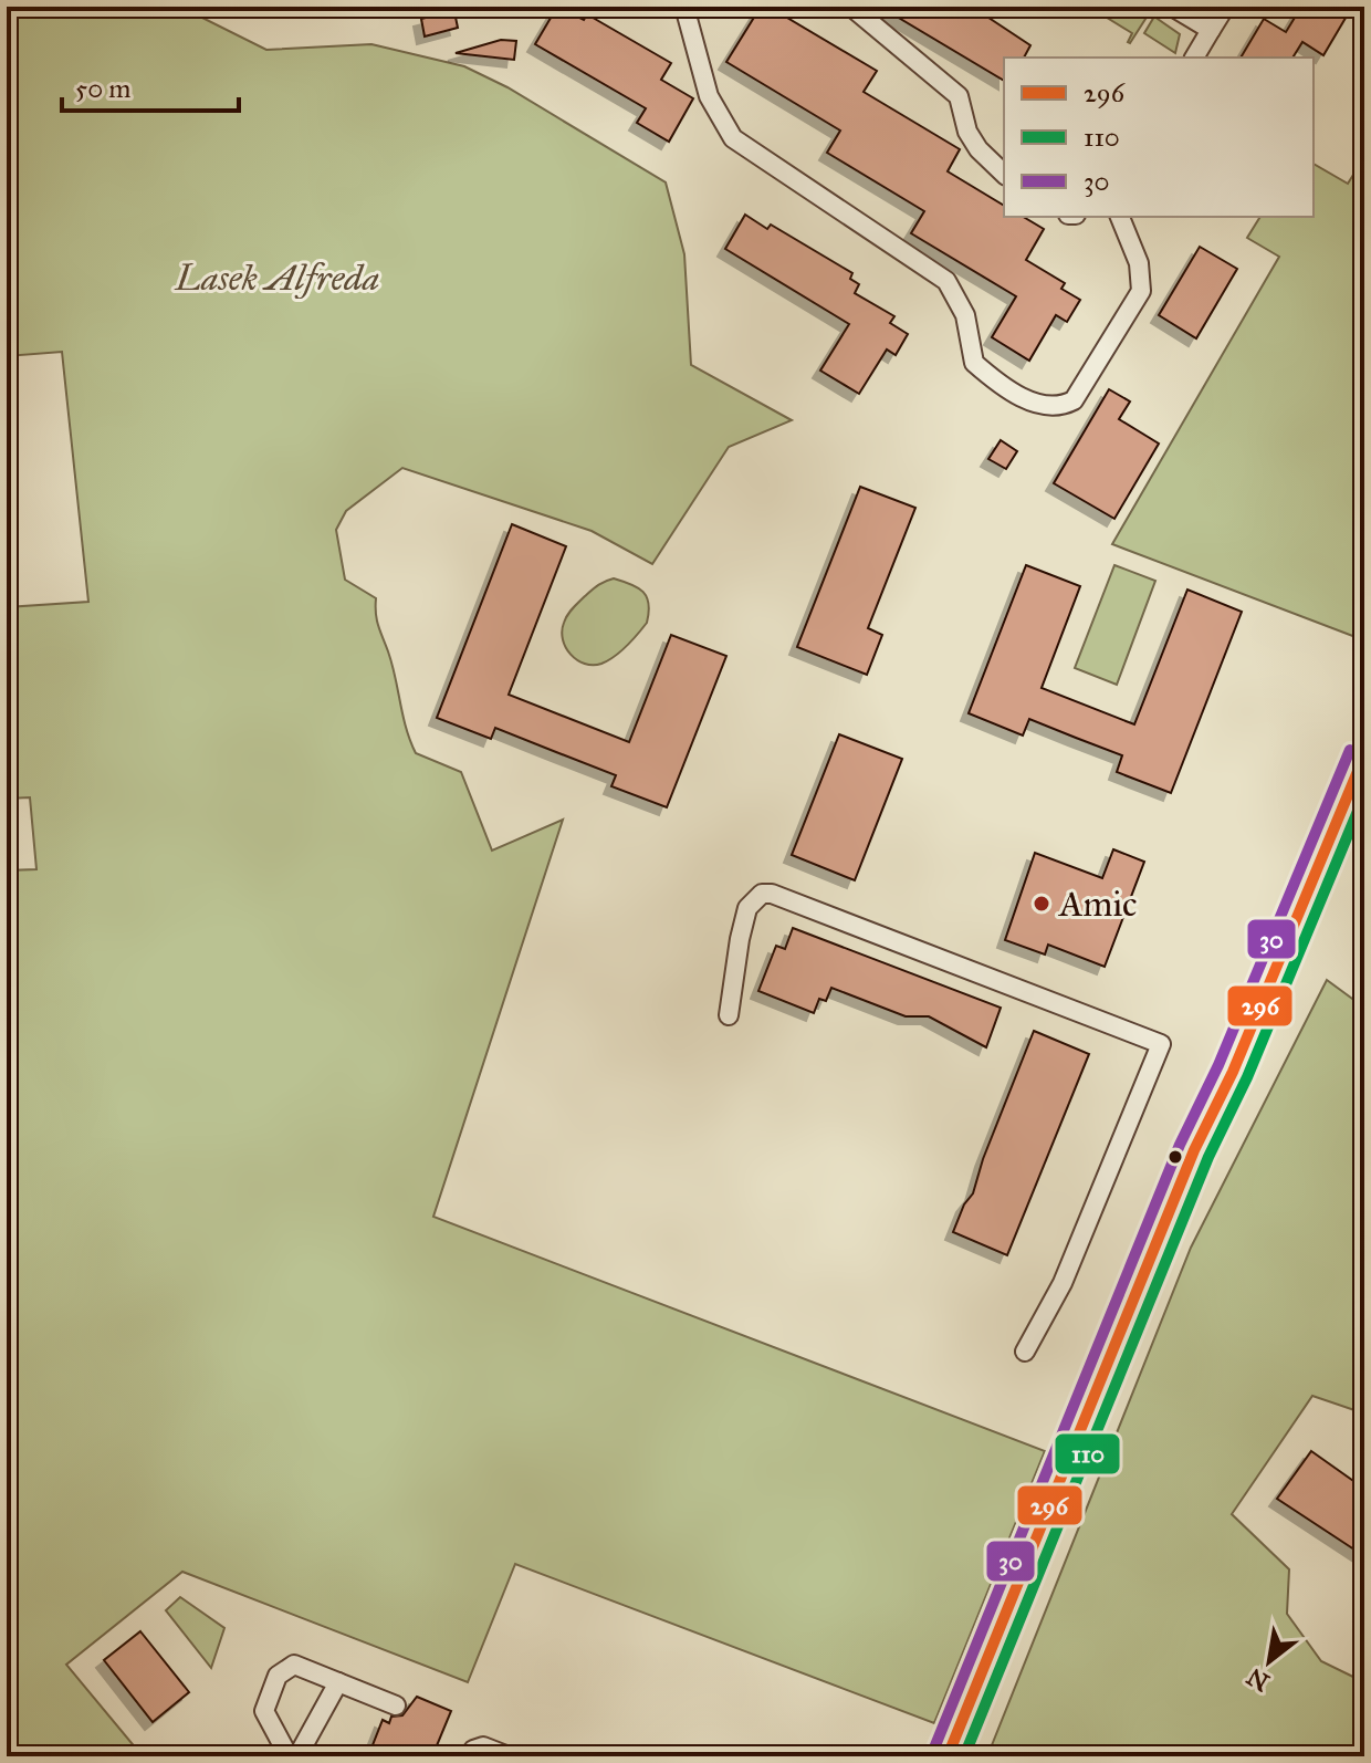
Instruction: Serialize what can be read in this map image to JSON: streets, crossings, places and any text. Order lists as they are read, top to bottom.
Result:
{
  "parks": ["Lasek Alfreda"],
  "places": ["Amic"],
  "lines": ["transit line 30", "transit line 296", "transit line 110"],
  "legend": ["296", "110", "30"],
  "scale_bar": "50 m",
  "north": "bottom left"
}
